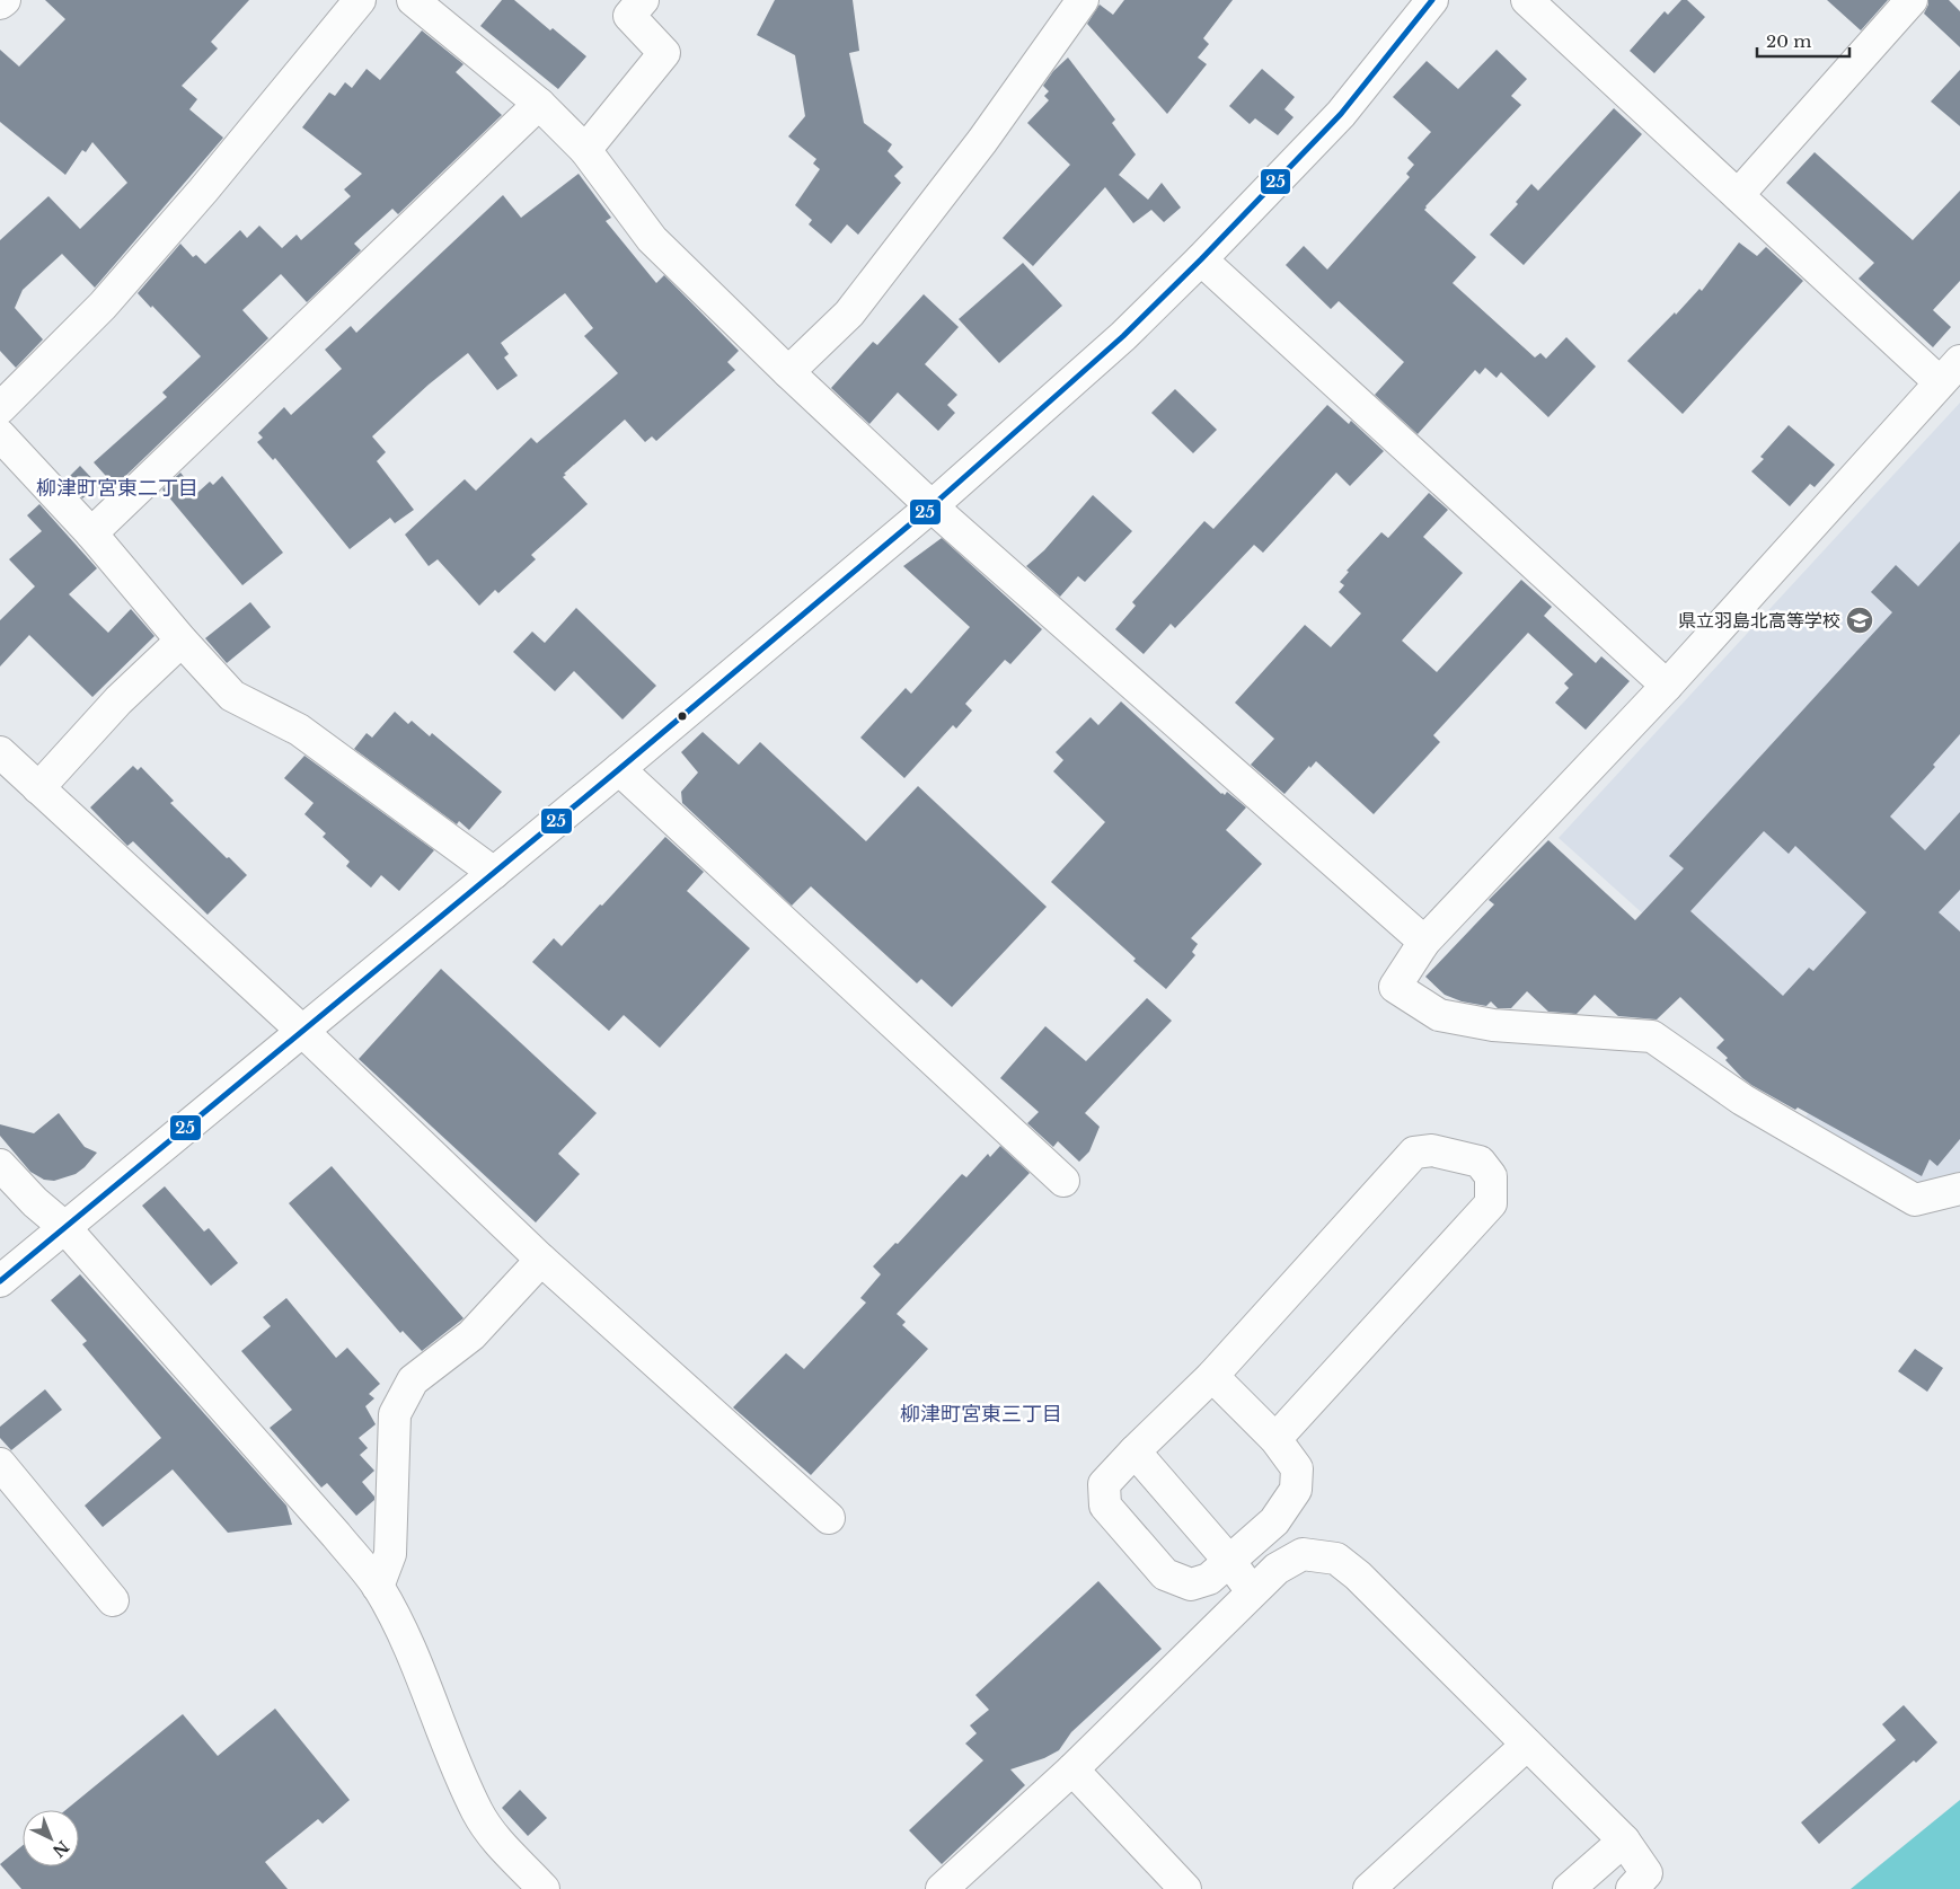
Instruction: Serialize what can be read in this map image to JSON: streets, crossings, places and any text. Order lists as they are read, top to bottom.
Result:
{
  "districts": ["柳津町宮東二丁目", "柳津町宮東三丁目"],
  "places": {
    "school or university": ["県立羽島北高等学校"]
  },
  "lines": ["transit line 25"],
  "scale_bar": "20 m",
  "north": "bottom right"
}
